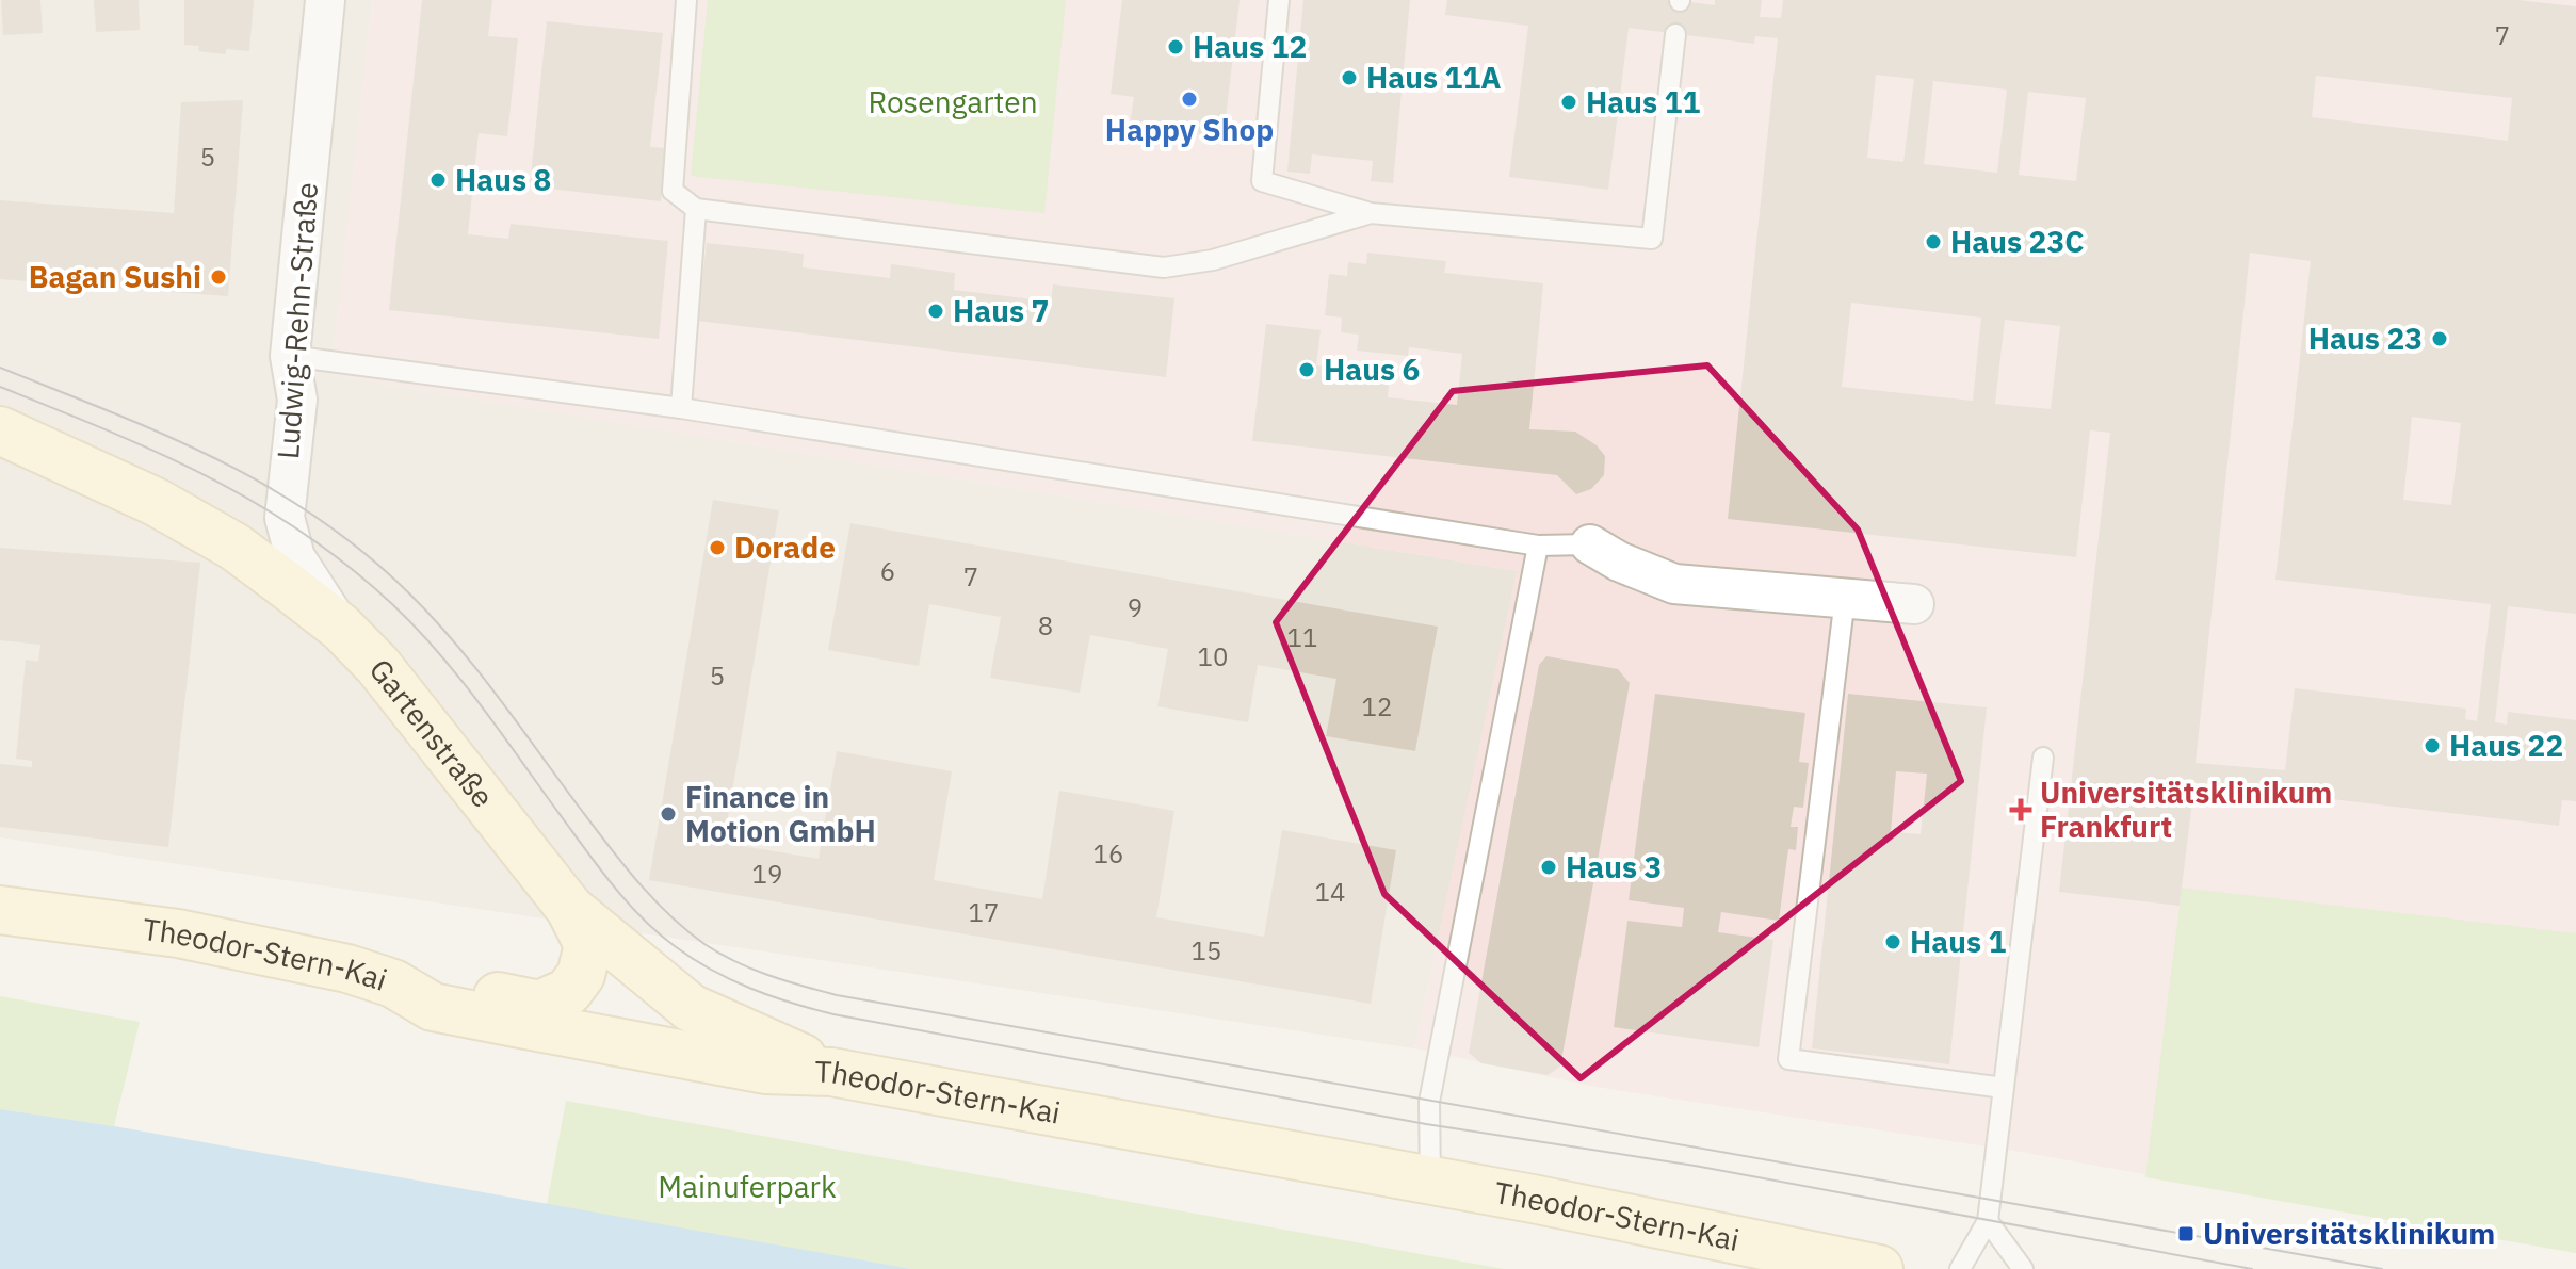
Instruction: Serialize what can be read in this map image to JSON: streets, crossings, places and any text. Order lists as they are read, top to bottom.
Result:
{
  "streets": {
    "main road": ["Gartenstraße", "Theodor-Stern-Kai"],
    "street": ["Ludwig-Rehn-Straße"]
  },
  "crossings": [
    ["Ludwig-Rehn-Straße", "Gartenstraße"],
    ["Gartenstraße", "Theodor-Stern-Kai"]
  ],
  "parks": ["Rosengarten", "Mainuferpark"],
  "places": {
    "other": [
      "Haus 12",
      "Haus 11A",
      "Happy Shop",
      "Haus 11",
      "Haus 8",
      "Haus 23C",
      "Bagan Sushi",
      "Haus 7",
      "Haus 23",
      "Haus 6",
      "Dorade",
      "Haus 22",
      "Finance in Motion GmbH",
      "Haus 3",
      "Haus 1"
    ],
    "health": ["Universitätsklinikum Frankfurt"],
    "transit": ["Universitätsklinikum"]
  },
  "house_numbers": [
    "7",
    "5",
    "6",
    "7",
    "9",
    "8",
    "11",
    "10",
    "5",
    "12",
    "16",
    "19",
    "14",
    "17",
    "15"
  ]
}
